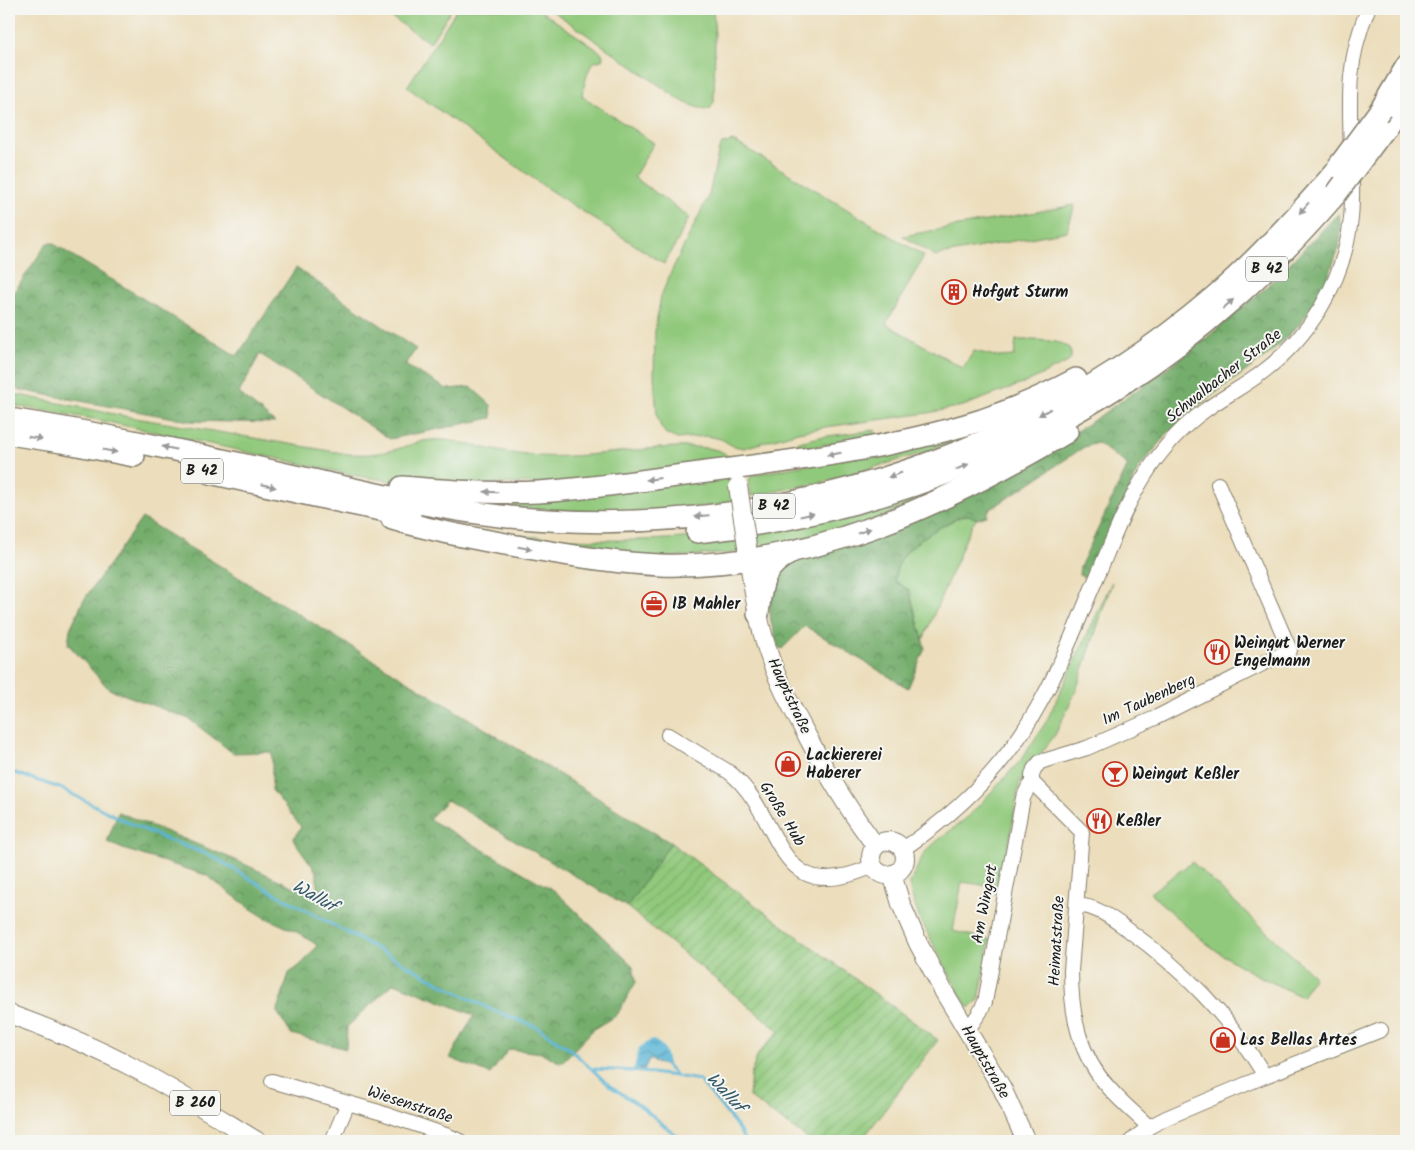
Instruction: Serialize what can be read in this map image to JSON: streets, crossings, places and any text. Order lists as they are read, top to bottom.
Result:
{
  "streets": {
    "highway": ["B 42"],
    "main road": ["Hauptstraße", "B 260"],
    "street": [
      "Schwalbacher Straße",
      "Im Taubenberg",
      "Große Hub",
      "Am Wingert",
      "Heimatstraße",
      "Wiesenstraße"
    ]
  },
  "crossings": [
    ["Schwalbacher Straße", "Hauptstraße"],
    ["Schwalbacher Straße", "Große Hub"],
    ["Hauptstraße", "Große Hub"],
    ["Hauptstraße", "Am Wingert"],
    ["Im Taubenberg", "Am Wingert"],
    ["Im Taubenberg", "Heimatstraße"],
    ["Am Wingert", "Heimatstraße"]
  ],
  "water": ["Walluf"],
  "places": {
    "building": ["Hofgut Sturm"],
    "office": ["IB Mahler"],
    "restaurant": ["Weingut Werner Engelmann", "Keßler"],
    "shop": ["Lackiererei Haberer", "Las Bellas Artes"],
    "bar": ["Weingut Keßler"]
  }
}
